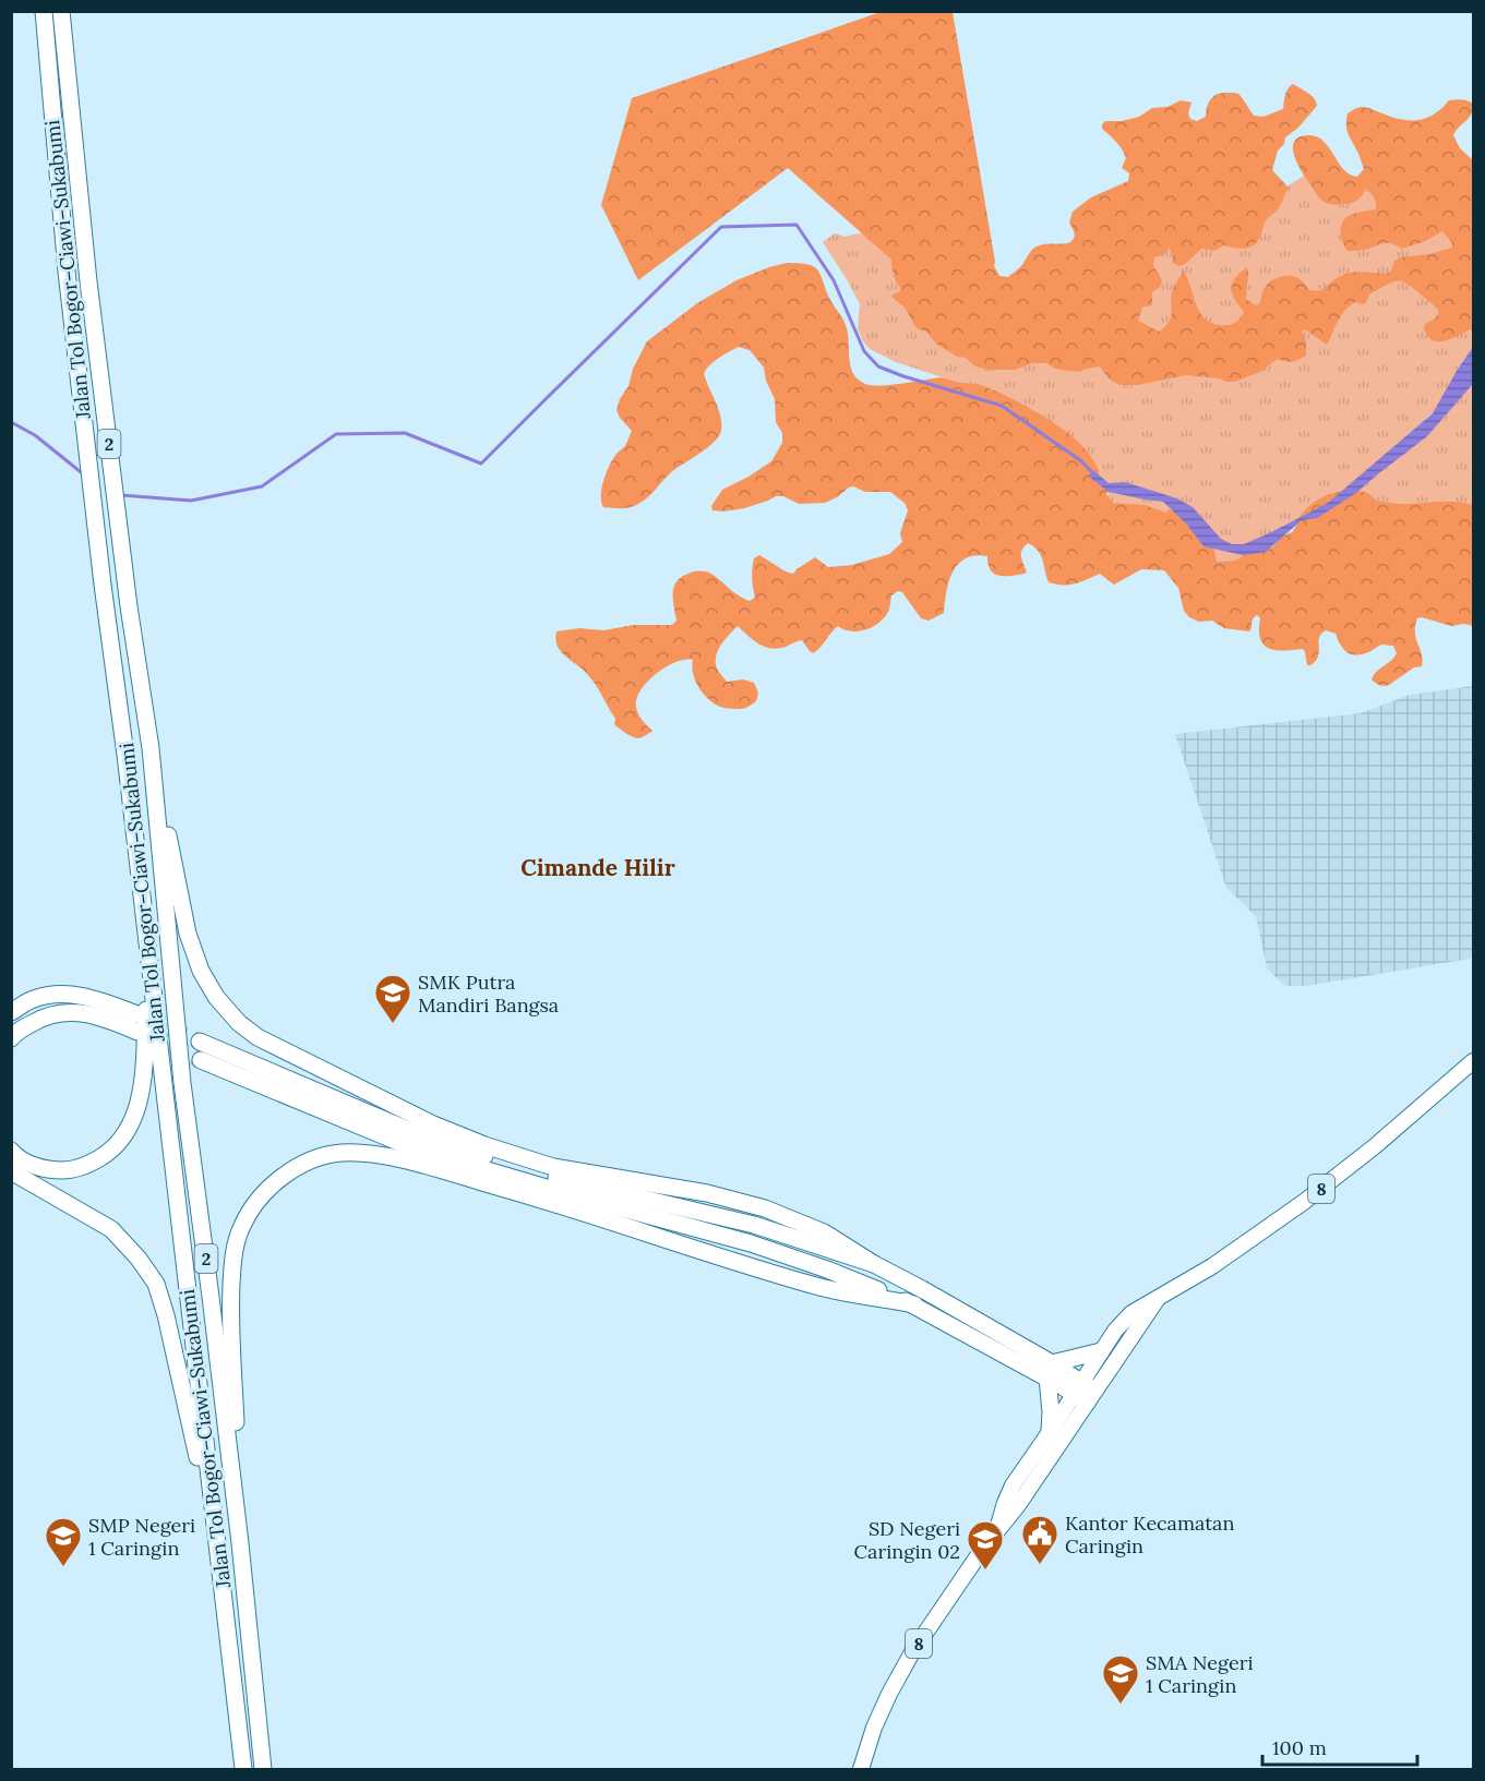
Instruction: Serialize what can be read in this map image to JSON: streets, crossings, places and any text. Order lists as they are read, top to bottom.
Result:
{
  "streets": {
    "highway": ["Jalan Tol Bogor–Ciawi–Sukabumi", "2", "8"]
  },
  "districts": ["Cimande Hilir"],
  "places": {
    "school or university": [
      "SMK Putra Mandiri Bangsa",
      "SMP Negeri 1 Caringin",
      "SD Negeri Caringin 02",
      "SMA Negeri 1 Caringin"
    ],
    "public building": ["Kantor Kecamatan Caringin"]
  },
  "scale_bar": "100 m"
}
